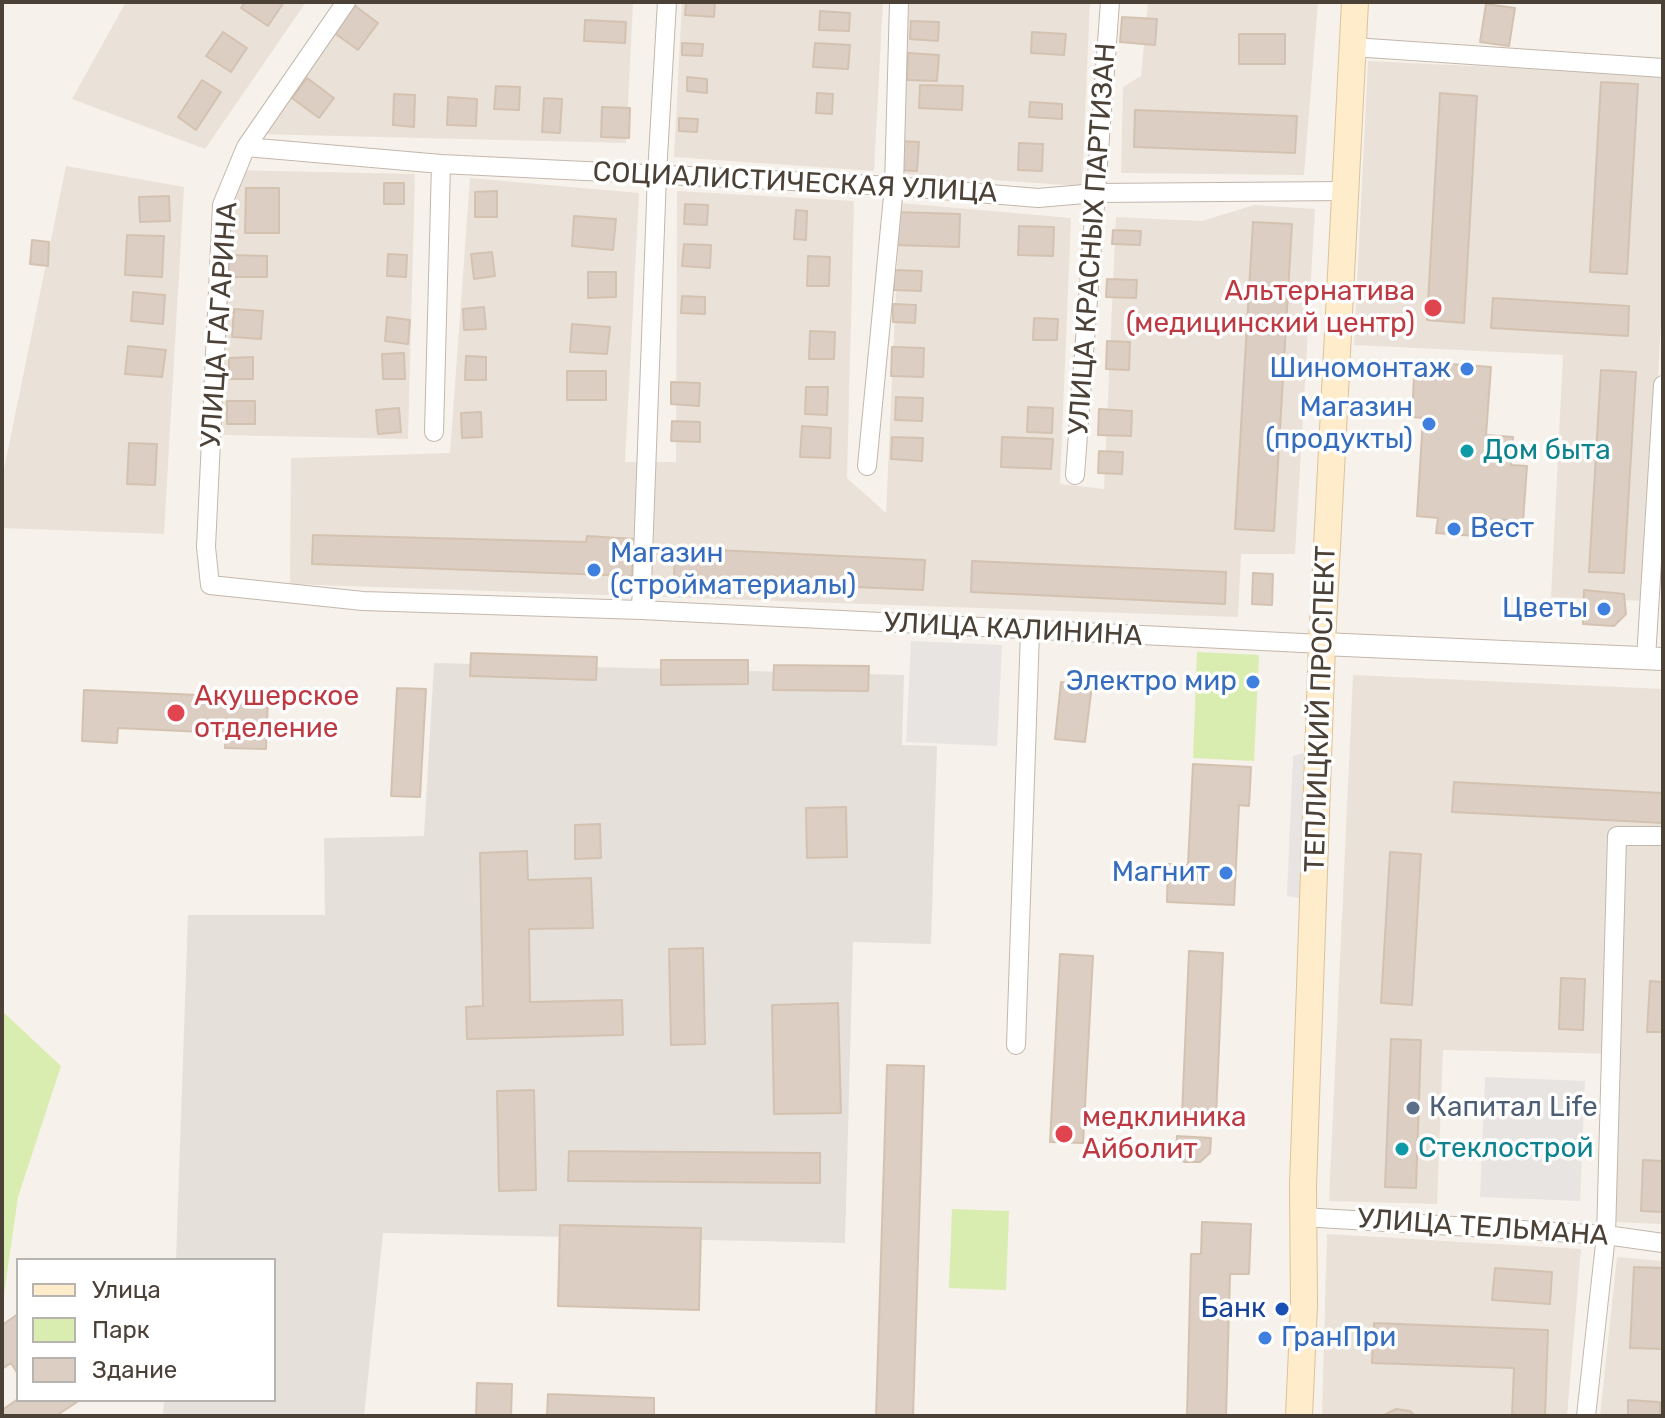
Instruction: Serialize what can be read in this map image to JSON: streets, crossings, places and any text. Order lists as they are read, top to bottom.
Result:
{
  "streets": {
    "main road": ["ТЕПЛИЦКИЙ ПРОСПЕКТ"],
    "street": [
      "СОЦИАЛИСТИЧЕСКАЯ УЛИЦА",
      "УЛИЦА КРАСНЫХ ПАРТИЗАН",
      "УЛИЦА ГАГАРИНА",
      "УЛИЦА КАЛИНИНА",
      "УЛИЦА ТЕЛЬМАНА"
    ]
  },
  "crossings": [
    ["СОЦИАЛИСТИЧЕСКАЯ УЛИЦА", "УЛИЦА КРАСНЫХ ПАРТИЗАН"],
    ["СОЦИАЛИСТИЧЕСКАЯ УЛИЦА", "УЛИЦА ГАГАРИНА"],
    ["СОЦИАЛИСТИЧЕСКАЯ УЛИЦА", "ТЕПЛИЦКИЙ ПРОСПЕКТ"],
    ["УЛИЦА ГАГАРИНА", "УЛИЦА КАЛИНИНА"],
    ["УЛИЦА КАЛИНИНА", "ТЕПЛИЦКИЙ ПРОСПЕКТ"],
    ["ТЕПЛИЦКИЙ ПРОСПЕКТ", "УЛИЦА ТЕЛЬМАНА"]
  ],
  "places": [
    "Альтернатива (медицинский центр)",
    "Шиномонтаж",
    "Магазин (продукты)",
    "Дом быта",
    "Вест",
    "Магазин (стройматериалы)",
    "Цветы",
    "Электро мир",
    "Акушерское отделение",
    "Магнит",
    "Капитал Life",
    "медклиника Айболит",
    "Стеклострой",
    "Банк",
    "ГранПри"
  ],
  "legend": ["Улица", "Парк", "Здание"]
}
